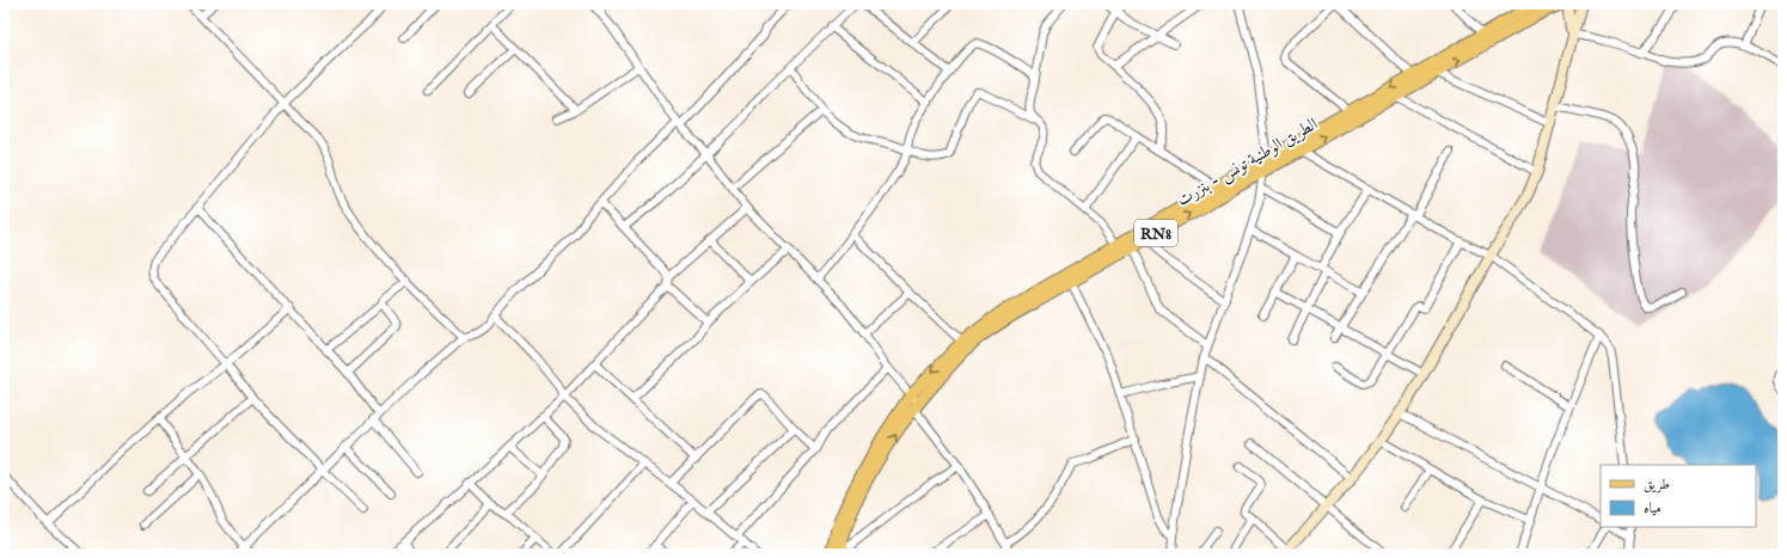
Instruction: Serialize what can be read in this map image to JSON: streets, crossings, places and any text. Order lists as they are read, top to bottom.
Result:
{
  "streets": {
    "main road": ["الطريق الوطنية تونس - بنزرت", "RN8"]
  },
  "legend": ["طريق", "مياه"]
}
